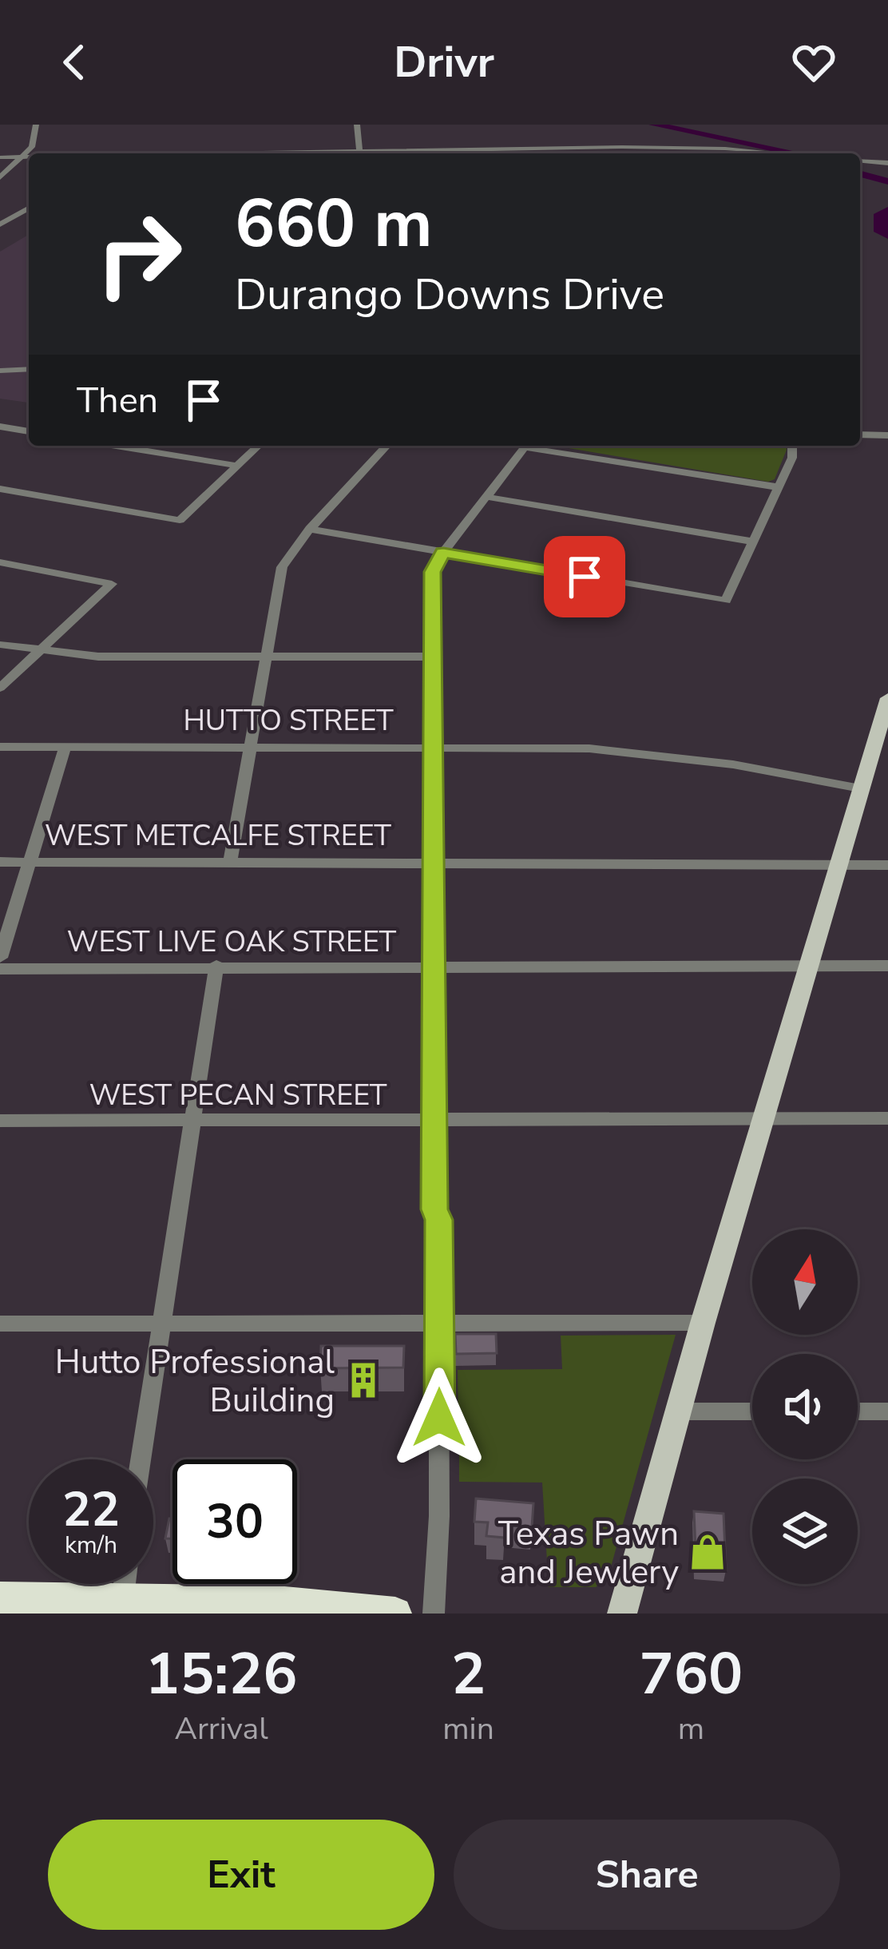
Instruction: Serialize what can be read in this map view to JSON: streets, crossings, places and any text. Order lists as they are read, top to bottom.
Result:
{
  "streets": {
    "street": [
      "HUTTO STREET",
      "WEST METCALFE STREET",
      "WEST LIVE OAK STREET",
      "WEST PECAN STREET"
    ]
  },
  "places": {
    "building": ["Hutto Professional Building"],
    "shop": ["Texas Pawn and Jewlery"]
  },
  "north": "top",
  "page": {
    "header": "Drivr",
    "turn": ["660 m", "Durango Downs Drive"],
    "then": "Then",
    "speed": "22 km/h",
    "limit": "30",
    "eta": [
      "15:26",
      "Arrival",
      "2",
      "min",
      "760",
      "m"
    ],
    "buttons": ["Exit", "Share"]
  }
}
